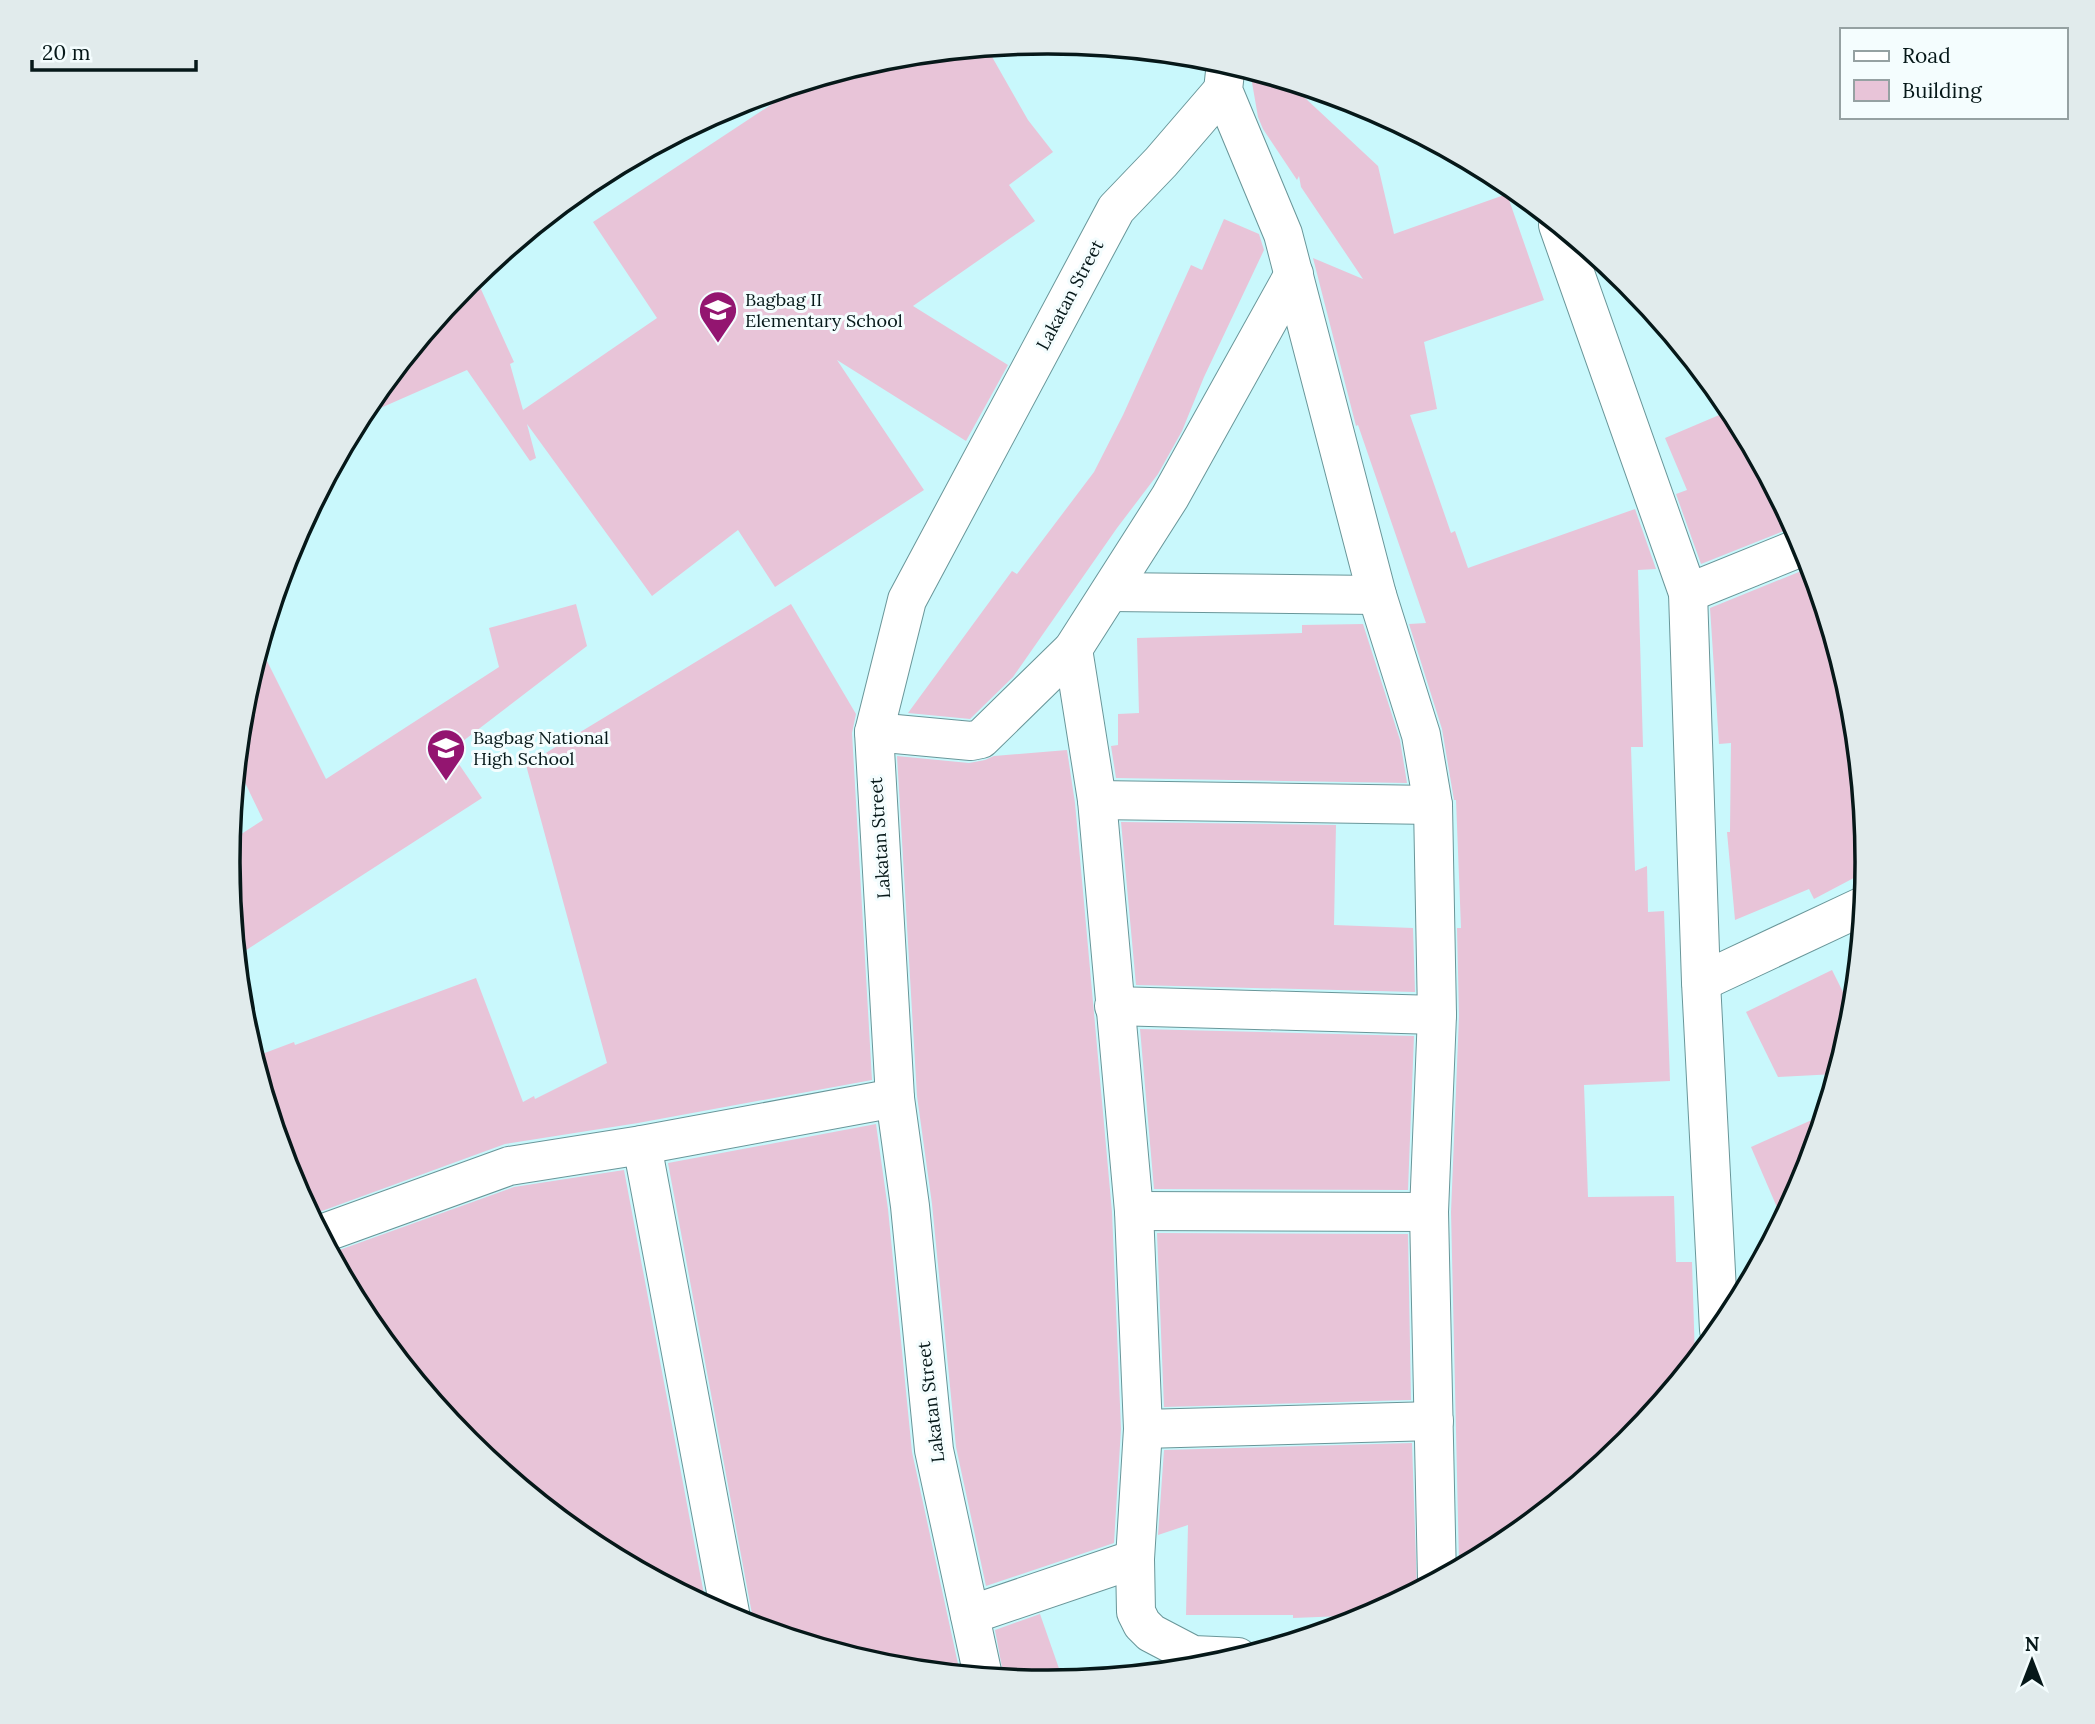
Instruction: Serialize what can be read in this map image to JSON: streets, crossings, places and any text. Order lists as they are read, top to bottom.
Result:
{
  "streets": {
    "street": ["Lakatan Street"]
  },
  "places": {
    "school or university": ["Bagbag II Elementary School", "Bagbag National High School"]
  },
  "legend": ["Road", "Building"],
  "scale_bar": "20 m",
  "north": "top"
}
